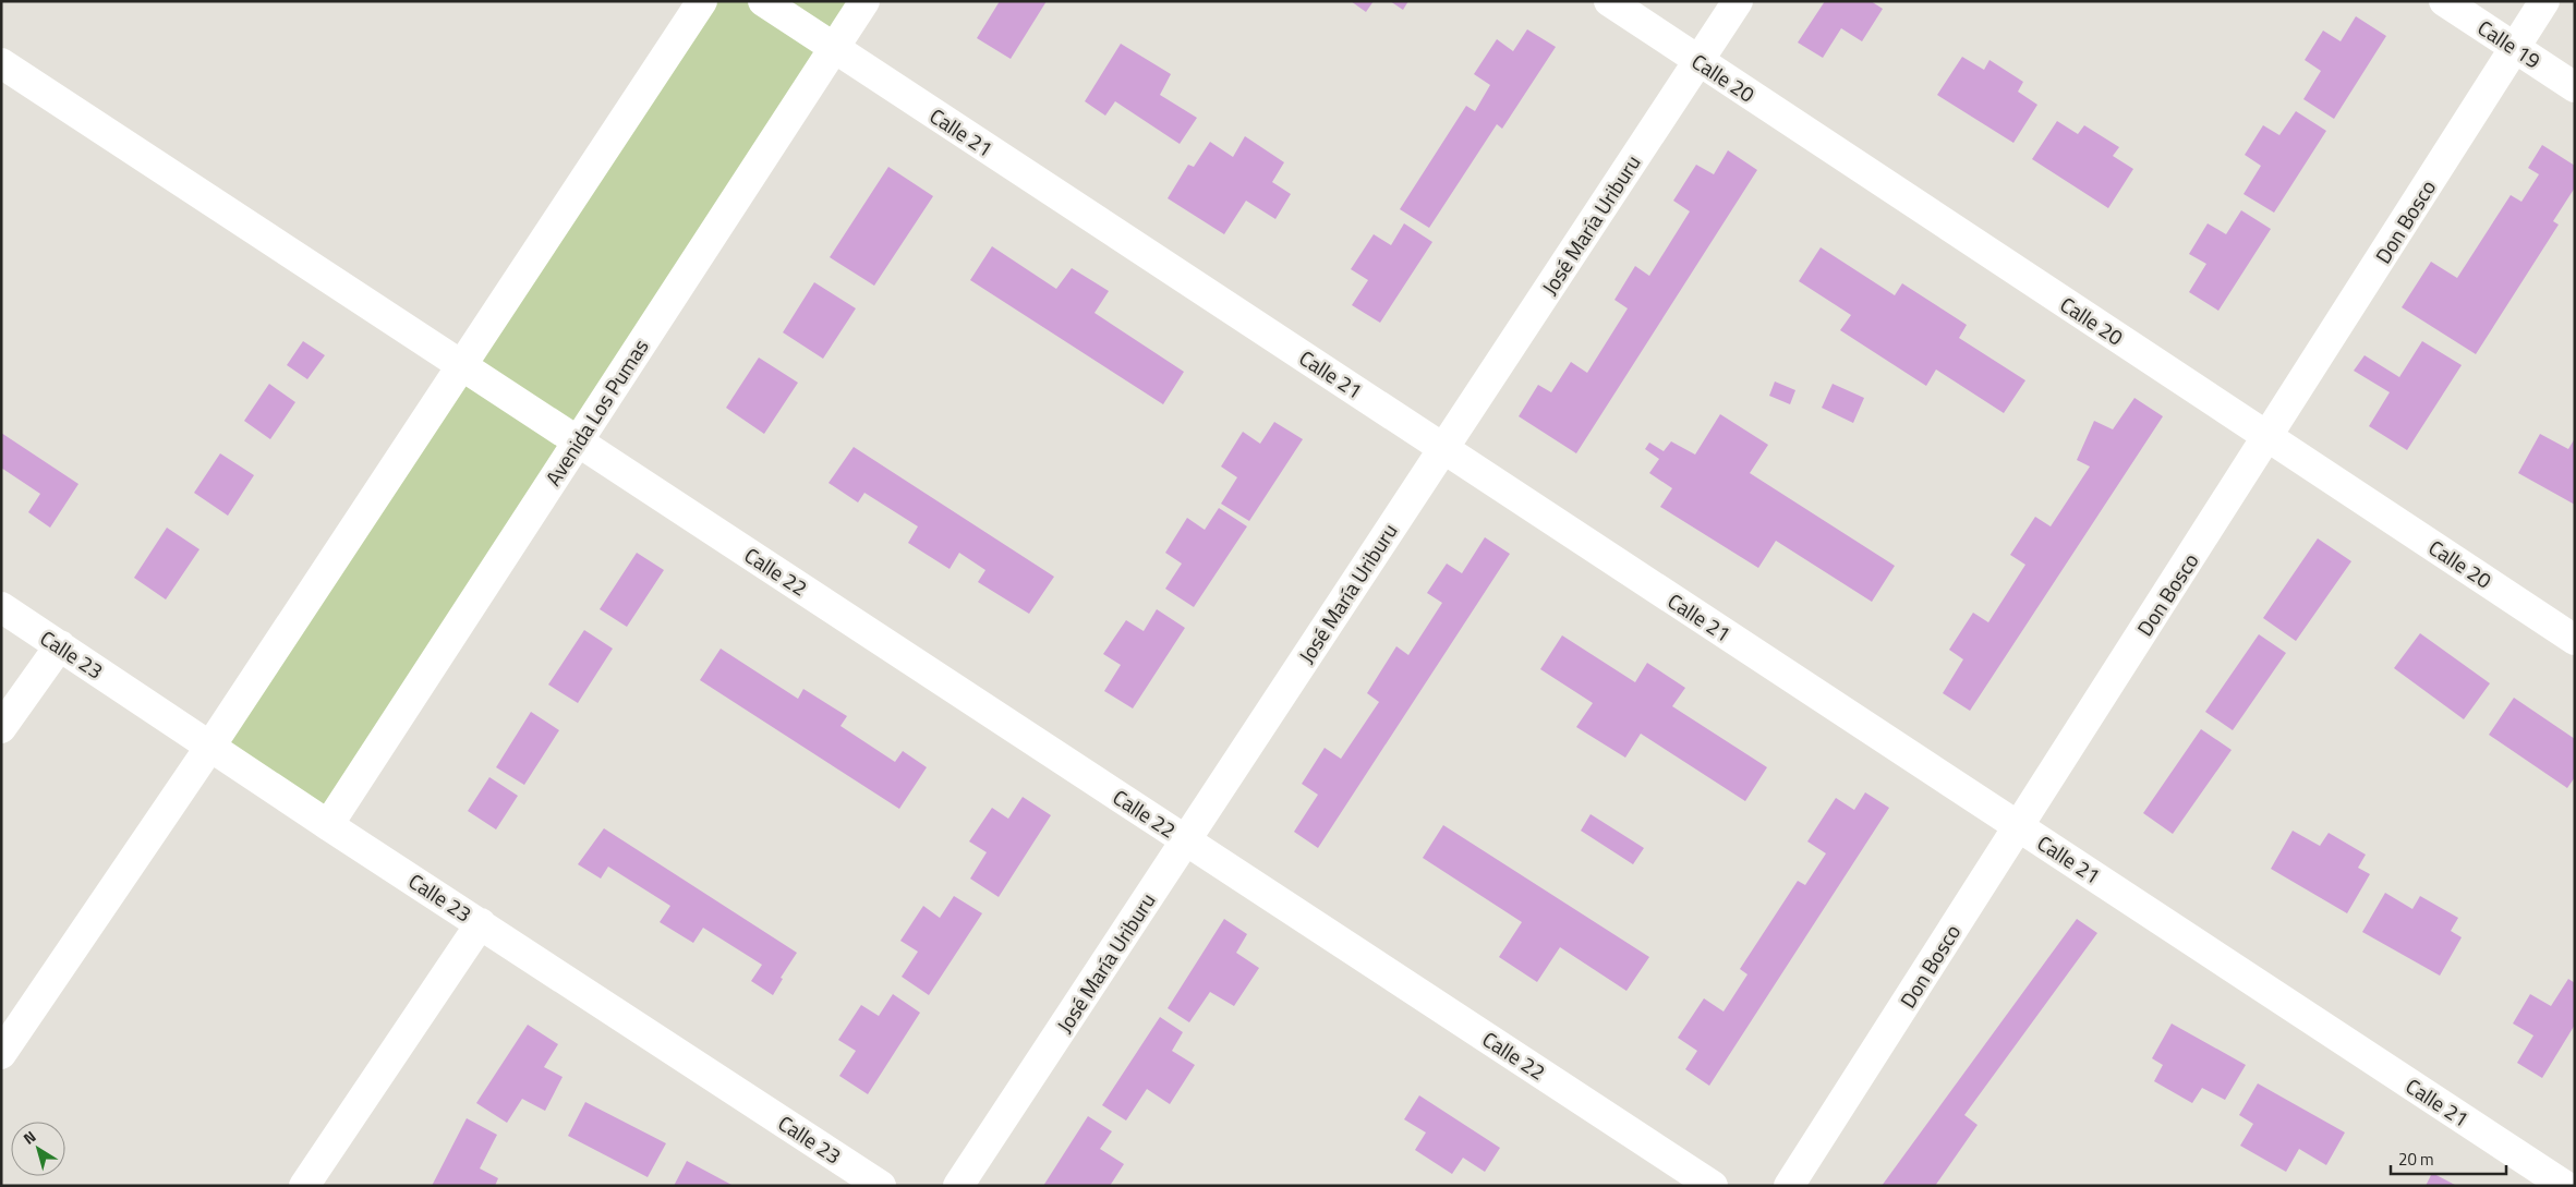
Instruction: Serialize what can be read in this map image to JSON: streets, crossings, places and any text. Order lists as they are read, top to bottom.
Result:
{
  "streets": {
    "street": [
      "Calle 19",
      "Calle 20",
      "Calle 21",
      "Don Bosco",
      "José María Uriburu",
      "Avenida Los Pumas",
      "Calle 22",
      "Calle 23"
    ]
  },
  "crossings": [
    ["Calle 19", "Don Bosco"],
    ["Calle 20", "Don Bosco"],
    ["Calle 20", "José María Uriburu"],
    ["Calle 21", "Don Bosco"],
    ["Calle 21", "José María Uriburu"],
    ["Calle 21", "Avenida Los Pumas"],
    ["José María Uriburu", "Calle 22"],
    ["Avenida Los Pumas", "Calle 22"],
    ["Avenida Los Pumas", "Calle 23"]
  ],
  "scale_bar": "20 m",
  "north": "top left"
}
